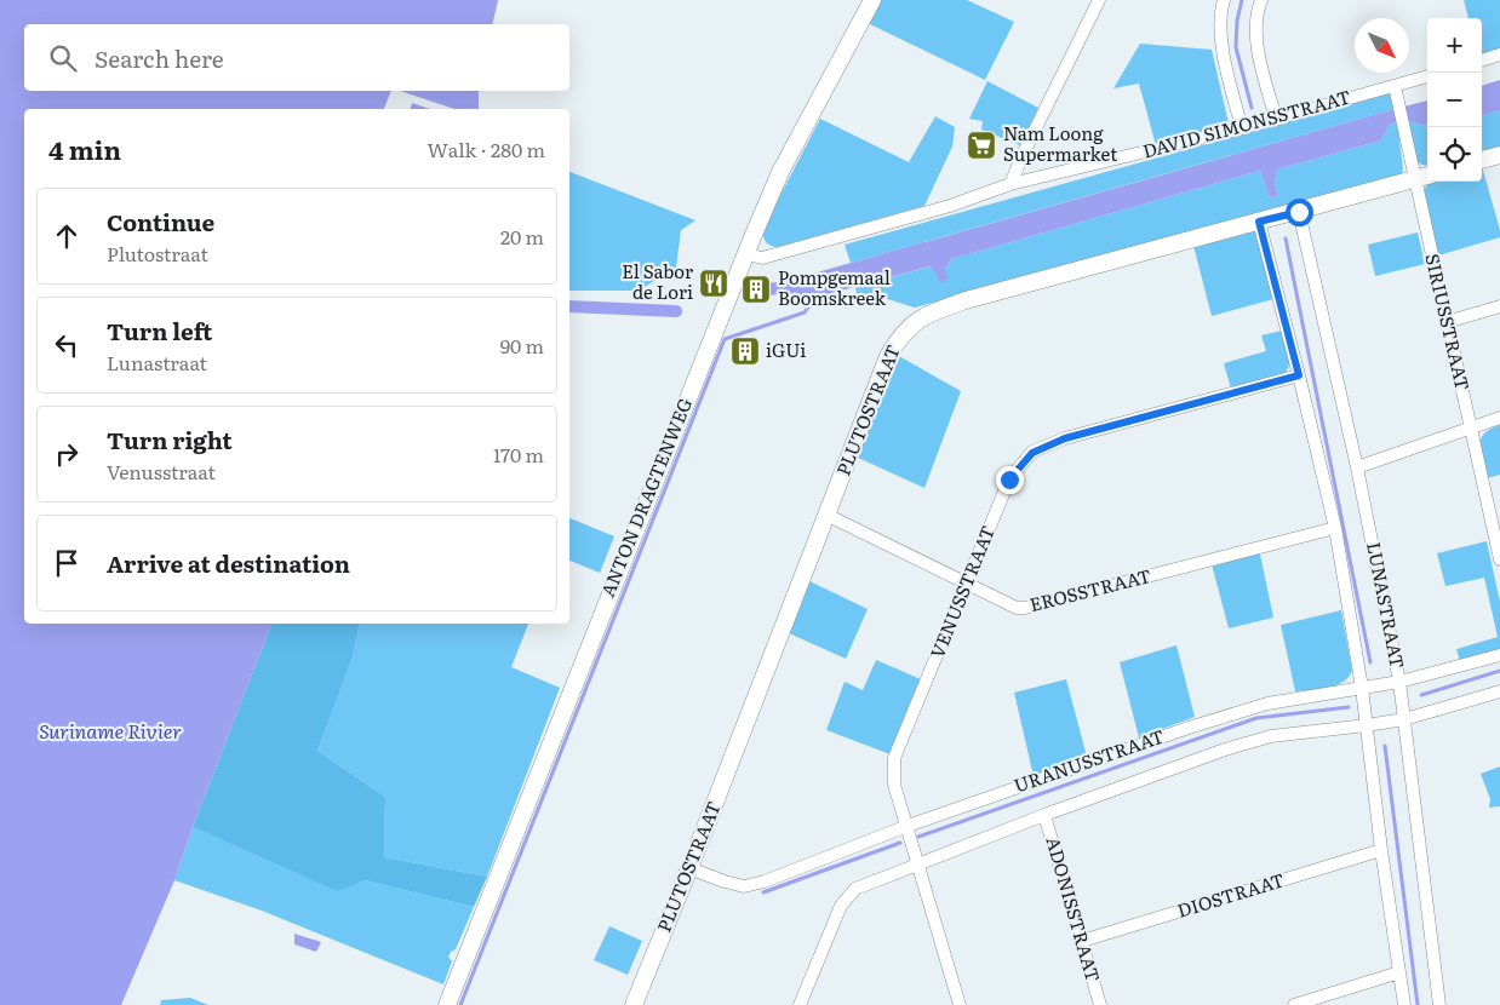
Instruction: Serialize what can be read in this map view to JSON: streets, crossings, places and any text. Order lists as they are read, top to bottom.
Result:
{
  "streets": {
    "street": [
      "DAVID SIMONSSTRAAT",
      "SIRIUSSTRAAT",
      "PLUTOSTRAAT",
      "ANTON DRAGTENWEG",
      "EROSSTRAAT",
      "VENUSSTRAAT",
      "LUNASTRAAT",
      "URANUSSTRAAT",
      "DIOSTRAAT",
      "ADONISSTRAAT"
    ]
  },
  "crossings": [
    ["DAVID SIMONSSTRAAT", "SIRIUSSTRAAT"],
    ["DAVID SIMONSSTRAAT", "ANTON DRAGTENWEG"],
    ["SIRIUSSTRAAT", "PLUTOSTRAAT"],
    ["PLUTOSTRAAT", "EROSSTRAAT"],
    ["PLUTOSTRAAT", "LUNASTRAAT"],
    ["PLUTOSTRAAT", "URANUSSTRAAT"],
    ["EROSSTRAAT", "VENUSSTRAAT"],
    ["EROSSTRAAT", "LUNASTRAAT"],
    ["VENUSSTRAAT", "LUNASTRAAT"],
    ["VENUSSTRAAT", "URANUSSTRAAT"],
    ["LUNASTRAAT", "URANUSSTRAAT"],
    ["LUNASTRAAT", "DIOSTRAAT"],
    ["URANUSSTRAAT", "ADONISSTRAAT"],
    ["DIOSTRAAT", "ADONISSTRAAT"]
  ],
  "water": ["Suriname Rivier"],
  "places": {
    "supermarket": ["Nam Loong Supermarket"],
    "restaurant": ["El Sabor de Lori"],
    "building": ["Pompgemaal Boomskreek", "iGUi"]
  },
  "north": "bottom right",
  "page": {
    "map_buttons": ["+", "−"],
    "search": "Search here",
    "heading": ["4 min", "Walk · 280 m"],
    "list": [
      ["Continue", "Plutostraat", "20 m"],
      ["Turn left", "Lunastraat", "90 m"],
      ["Turn right", "Venusstraat", "170 m"],
      "Arrive at destination"
    ]
  }
}
